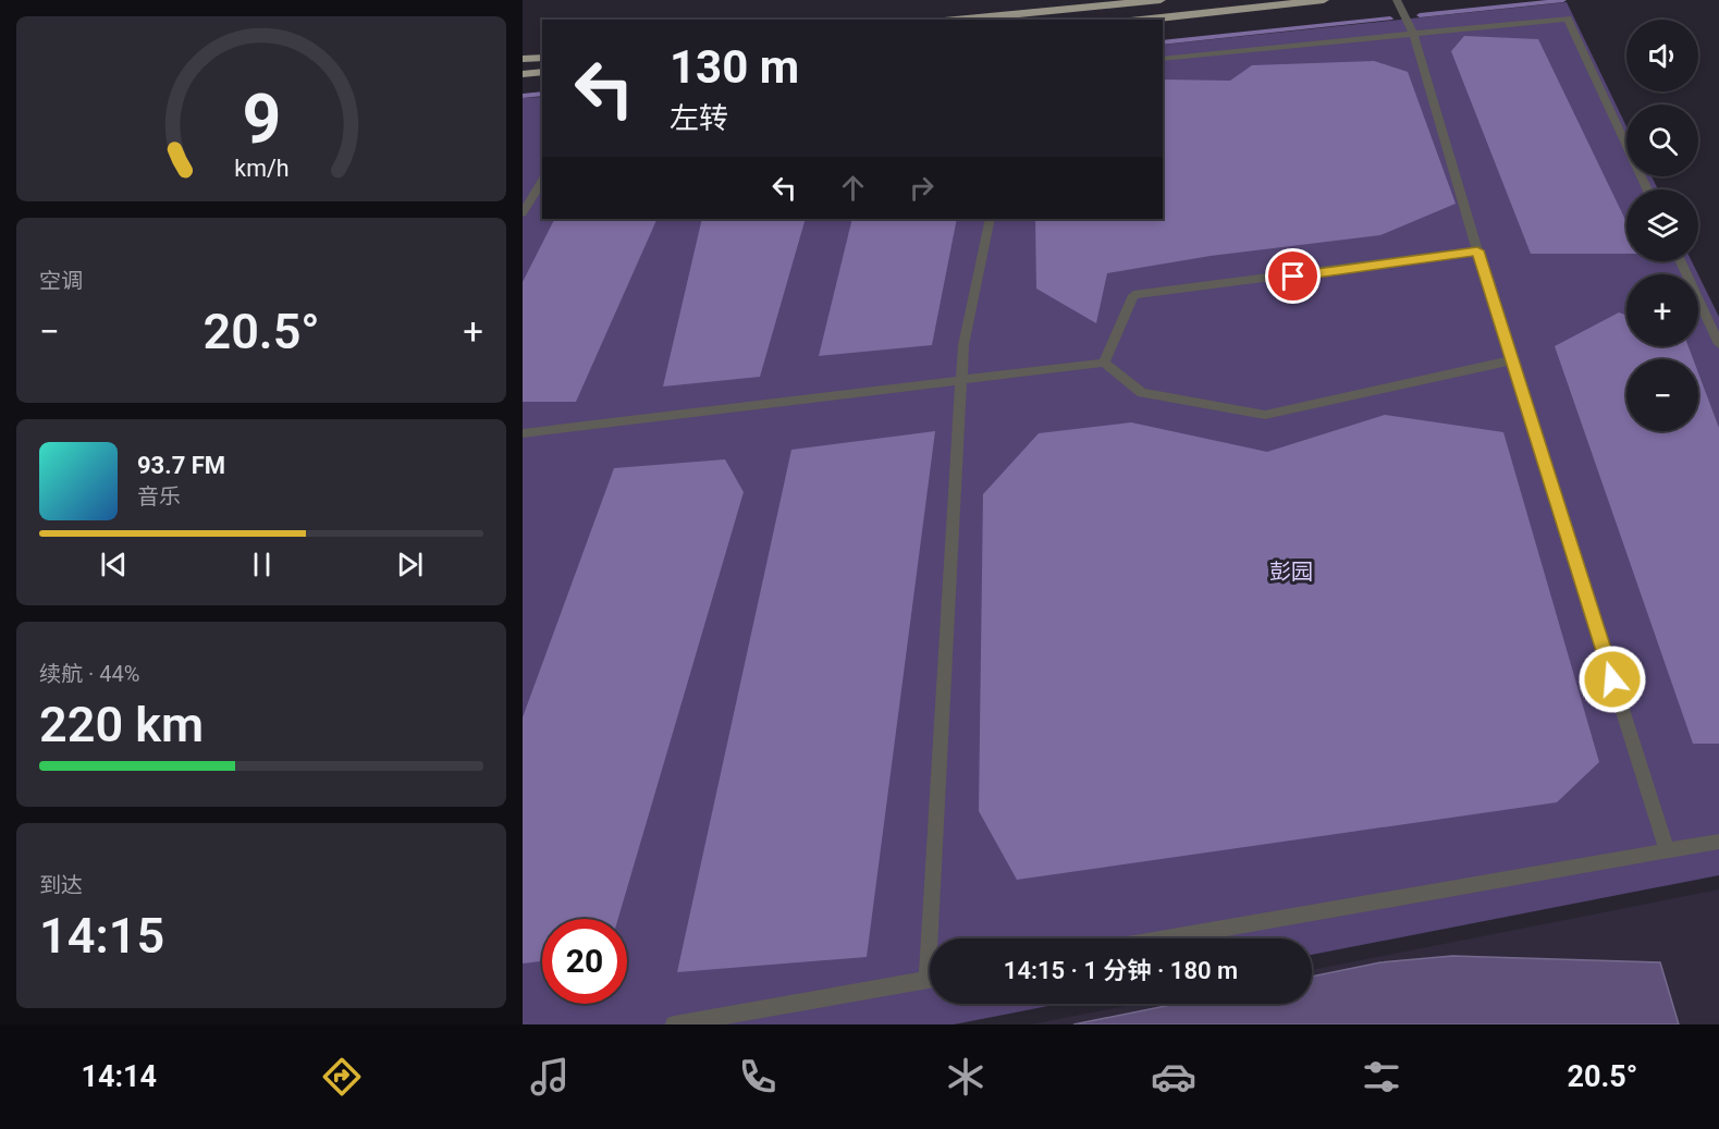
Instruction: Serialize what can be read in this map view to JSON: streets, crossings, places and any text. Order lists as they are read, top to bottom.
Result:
{
  "parks": ["彭园"],
  "page": {
    "map_buttons": ["+", "−"],
    "turn": ["130 m", "左转"],
    "tile": [
      "空调",
      ["续航 · 44%", "220 km"],
      ["到达", "14:15"]
    ],
    "heat": ["−", "20.5°", "+"],
    "song": ["93.7 FM", "音乐"],
    "limit": "20",
    "trip": "14:15 · 1 分钟 · 180 m",
    "tabs": ["14:14", "20.5°"],
    "gauge": ["9", "km/h"]
  }
}
